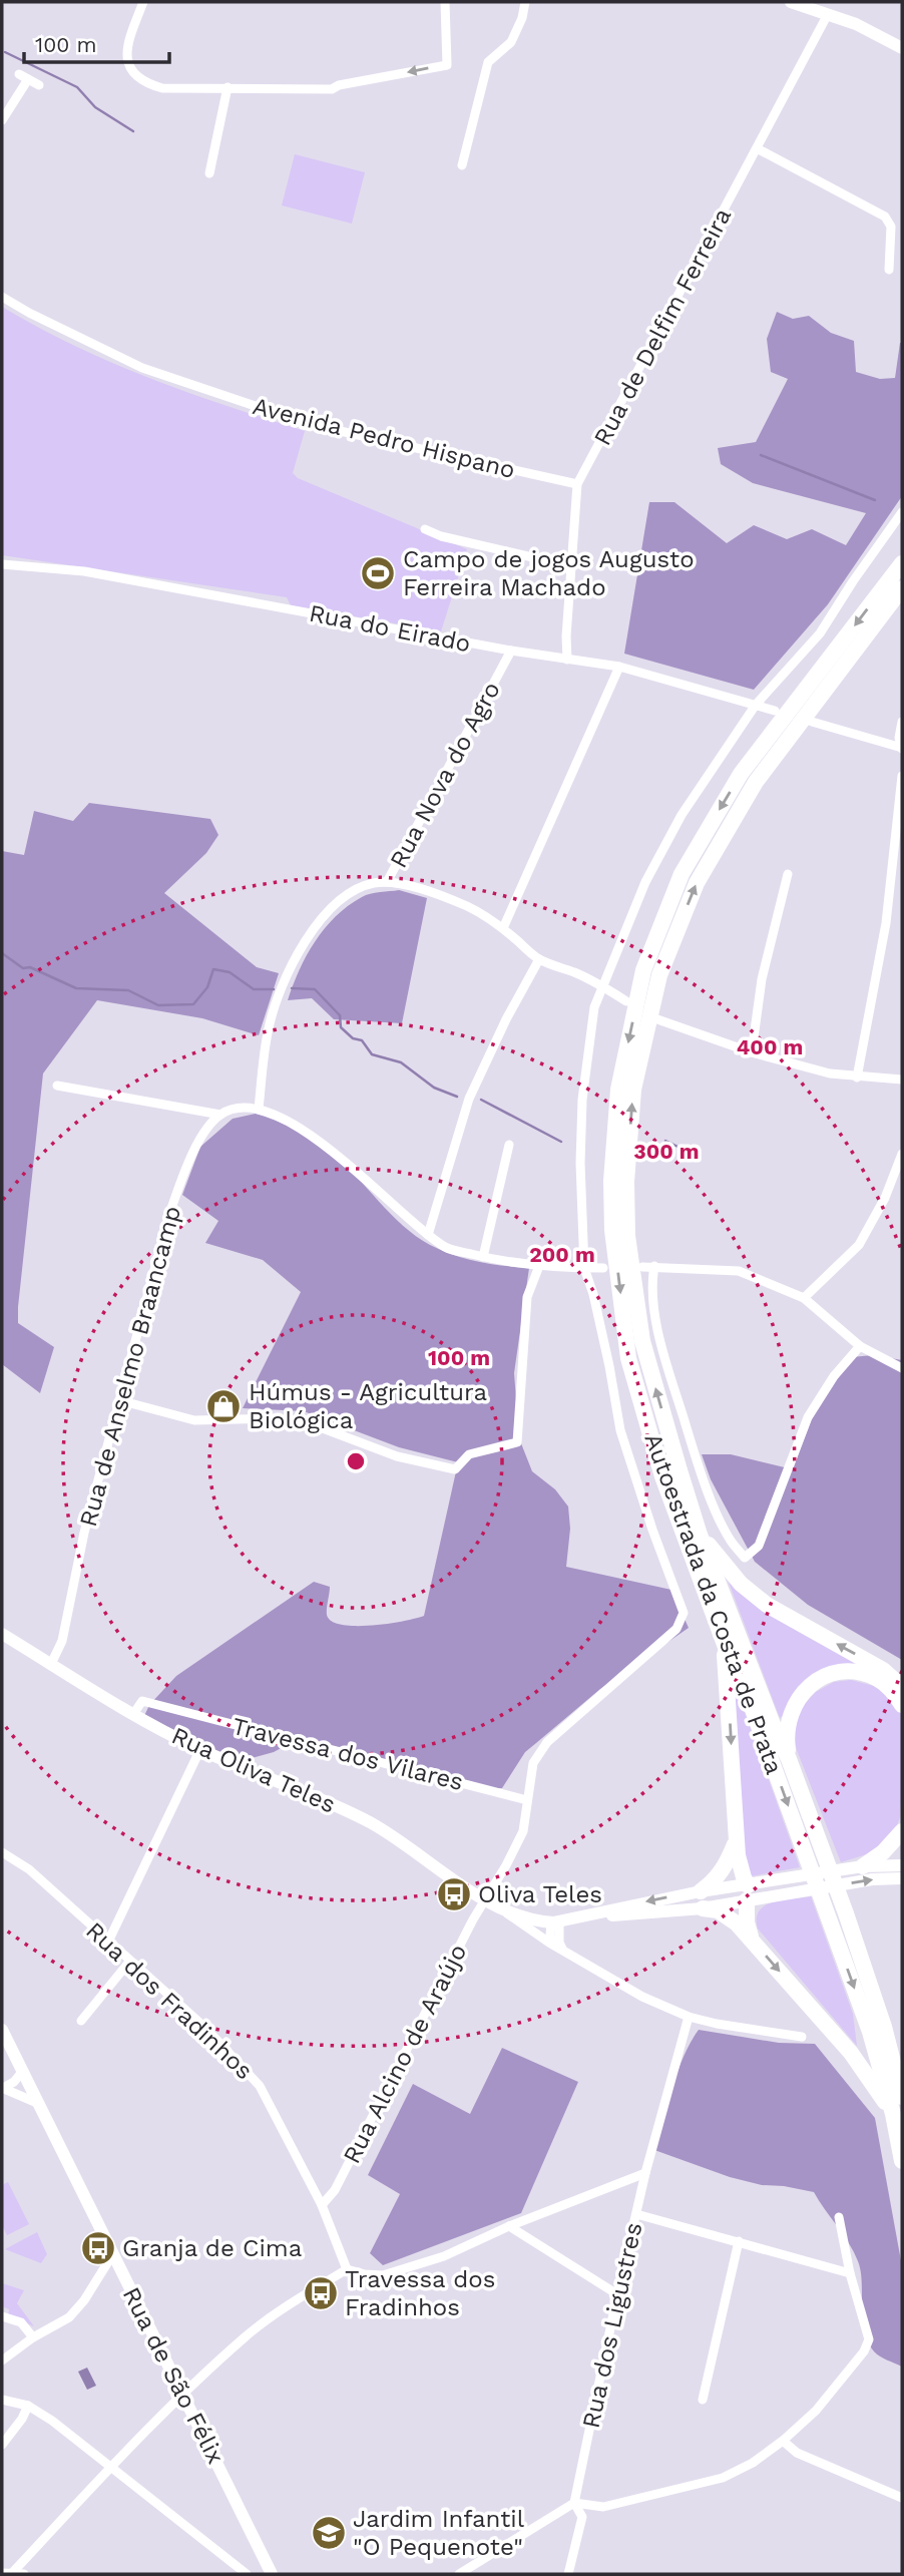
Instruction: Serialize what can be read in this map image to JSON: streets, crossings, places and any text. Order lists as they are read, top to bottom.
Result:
{
  "streets": {
    "highway": ["Autoestrada da Costa de Prata"],
    "main road": ["Rua Oliva Teles", "Rua de São Félix"],
    "street": [
      "Rua de Delfim Ferreira",
      "Avenida Pedro Hispano",
      "Rua do Eirado",
      "Rua Nova do Agro",
      "Rua de Anselmo Braancamp",
      "Travessa dos Vilares",
      "Rua dos Fradinhos",
      "Rua Alcino de Araújo",
      "Rua dos Ligustres"
    ]
  },
  "crossings": [
    ["Rua de Delfim Ferreira", "Avenida Pedro Hispano"],
    ["Rua de Delfim Ferreira", "Rua do Eirado"],
    ["Rua do Eirado", "Rua Nova do Agro"],
    ["Rua do Eirado", "Rua Alcino de Araújo"],
    ["Rua Nova do Agro", "Rua Alcino de Araújo"],
    ["Rua de Anselmo Braancamp", "Rua Oliva Teles"],
    ["Travessa dos Vilares", "Rua Oliva Teles"],
    ["Travessa dos Vilares", "Rua Alcino de Araújo"],
    ["Rua Oliva Teles", "Rua Alcino de Araújo"],
    ["Rua Oliva Teles", "Rua dos Ligustres"],
    ["Rua dos Fradinhos", "Rua Alcino de Araújo"]
  ],
  "places": {
    "sports": ["Campo de jogos Augusto Ferreira Machado"],
    "shop": ["Húmus - Agricultura Biológica"],
    "bus stop": ["Oliva Teles", "Granja de Cima", "Travessa dos Fradinhos"],
    "school or university": ["Jardim Infantil \"O Pequenote\""]
  },
  "scale_bar": "100 m",
  "rings": [
    "400 m",
    "300 m",
    "200 m",
    "100 m"
  ]
}
